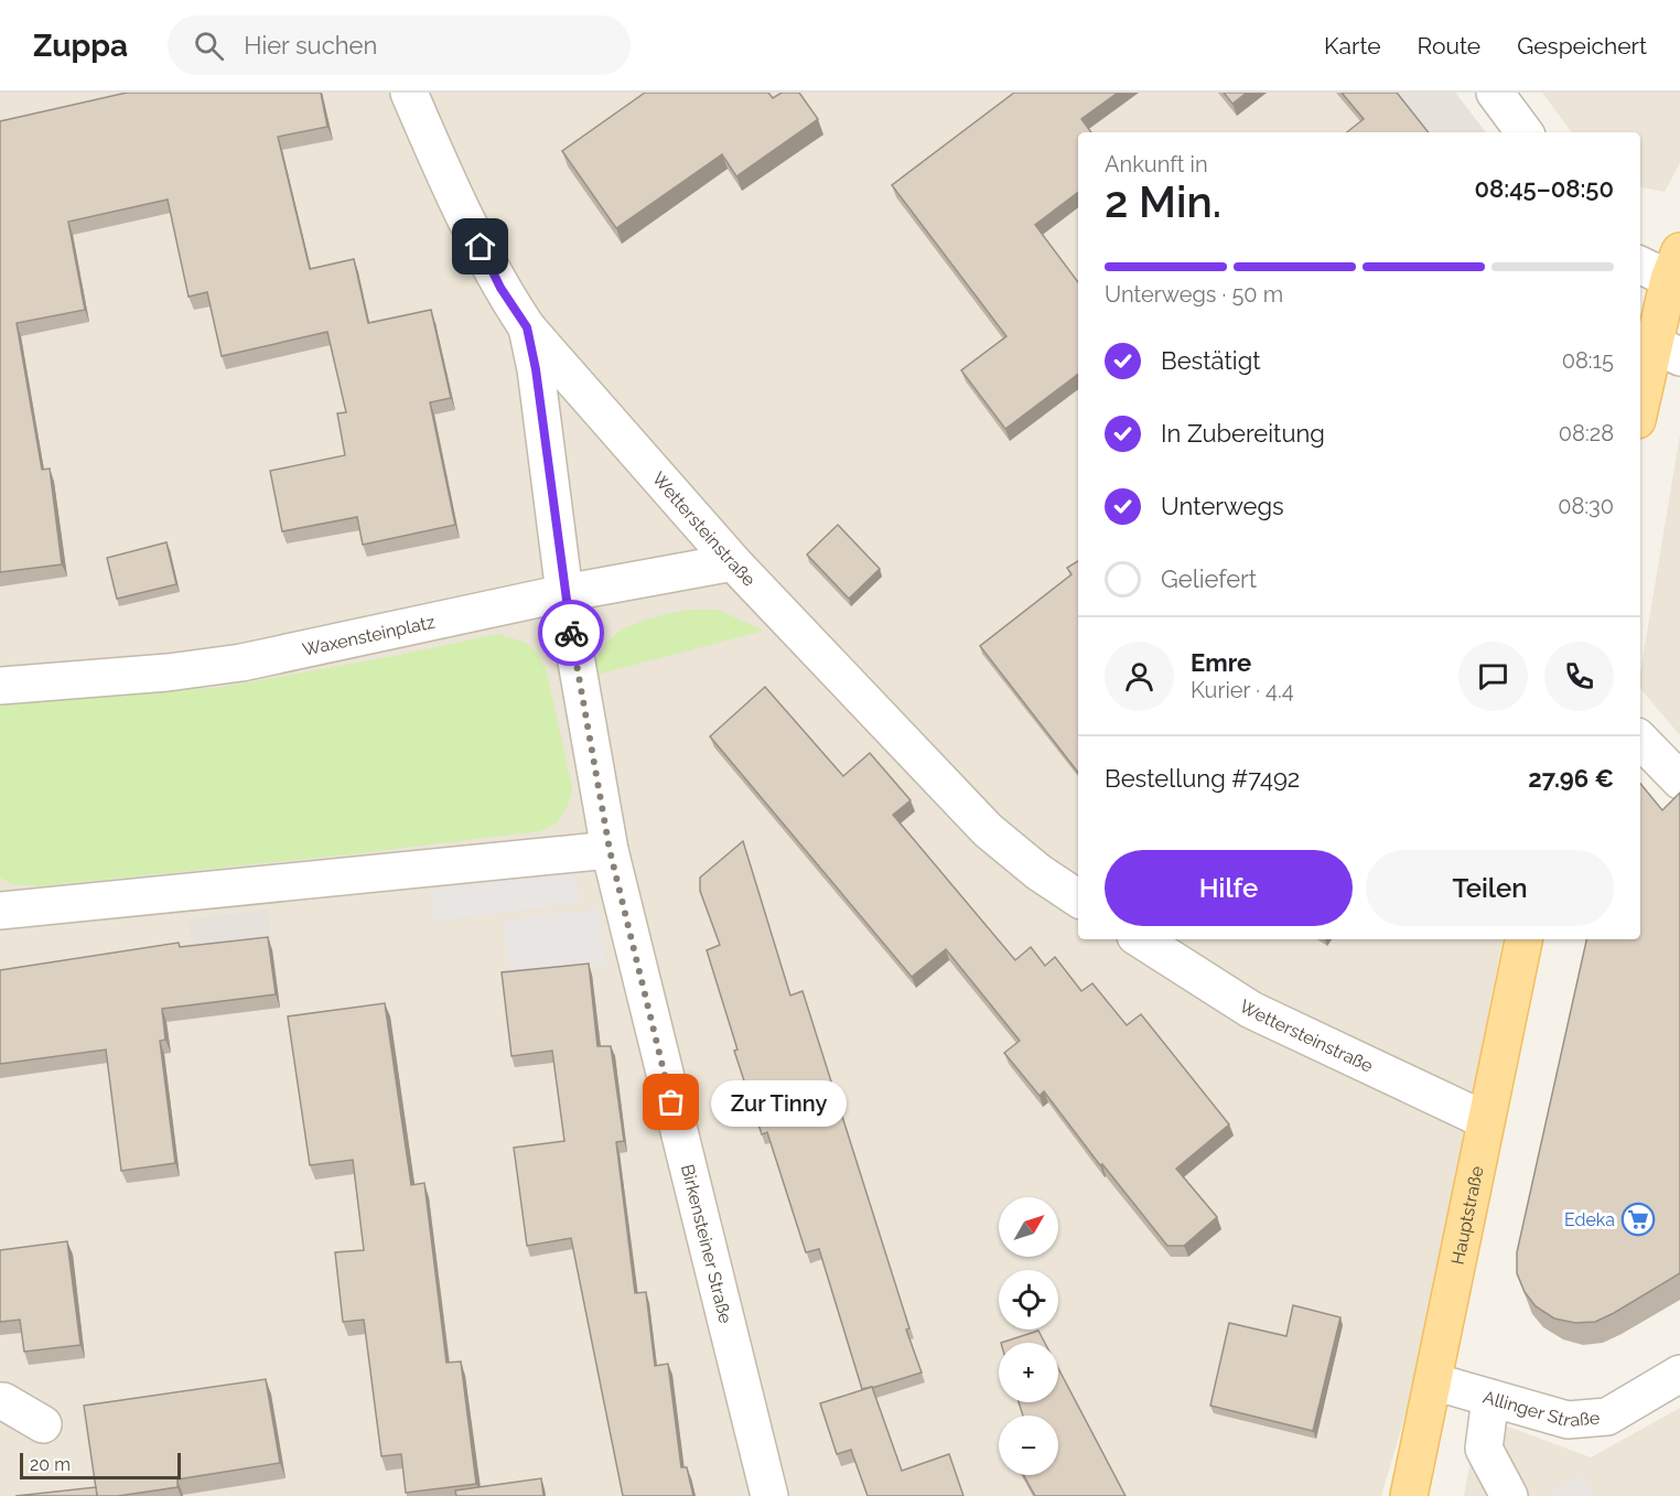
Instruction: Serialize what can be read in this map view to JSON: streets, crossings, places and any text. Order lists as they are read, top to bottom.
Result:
{
  "streets": {
    "main road": ["Hauptstraße"],
    "street": [
      "Wettersteinstraße",
      "Waxensteinplatz",
      "Birkensteiner Straße",
      "Allinger Straße"
    ]
  },
  "crossings": [
    ["Wettersteinstraße", "Waxensteinplatz"],
    ["Wettersteinstraße", "Hauptstraße"],
    ["Wettersteinstraße", "Birkensteiner Straße"],
    ["Waxensteinplatz", "Birkensteiner Straße"],
    ["Hauptstraße", "Allinger Straße"]
  ],
  "places": {
    "other": ["Zur Tinny"],
    "supermarket": ["Edeka"]
  },
  "scale_bar": "20 m",
  "north": "top right",
  "page": {
    "header": "Zuppa",
    "search": "Hier suchen",
    "nav": ["Karte", "Route", "Gespeichert"],
    "heading": ["2 Min.", "Ankunft in", "08:45–08:50"],
    "panel": [
      "Emre",
      "Kurier · 4.4",
      "Bestellung #7492",
      "27.96 €"
    ],
    "bar": "Unterwegs · 50 m",
    "list": [
      ["Bestätigt", "08:15"],
      ["In Zubereitung", "08:28"],
      ["Unterwegs", "08:30"],
      "Geliefert"
    ],
    "buttons": ["Hilfe", "Teilen"],
    "bubble": "Zur Tinny",
    "map_buttons": ["+", "−"],
    "scale": "20 m"
  }
}
